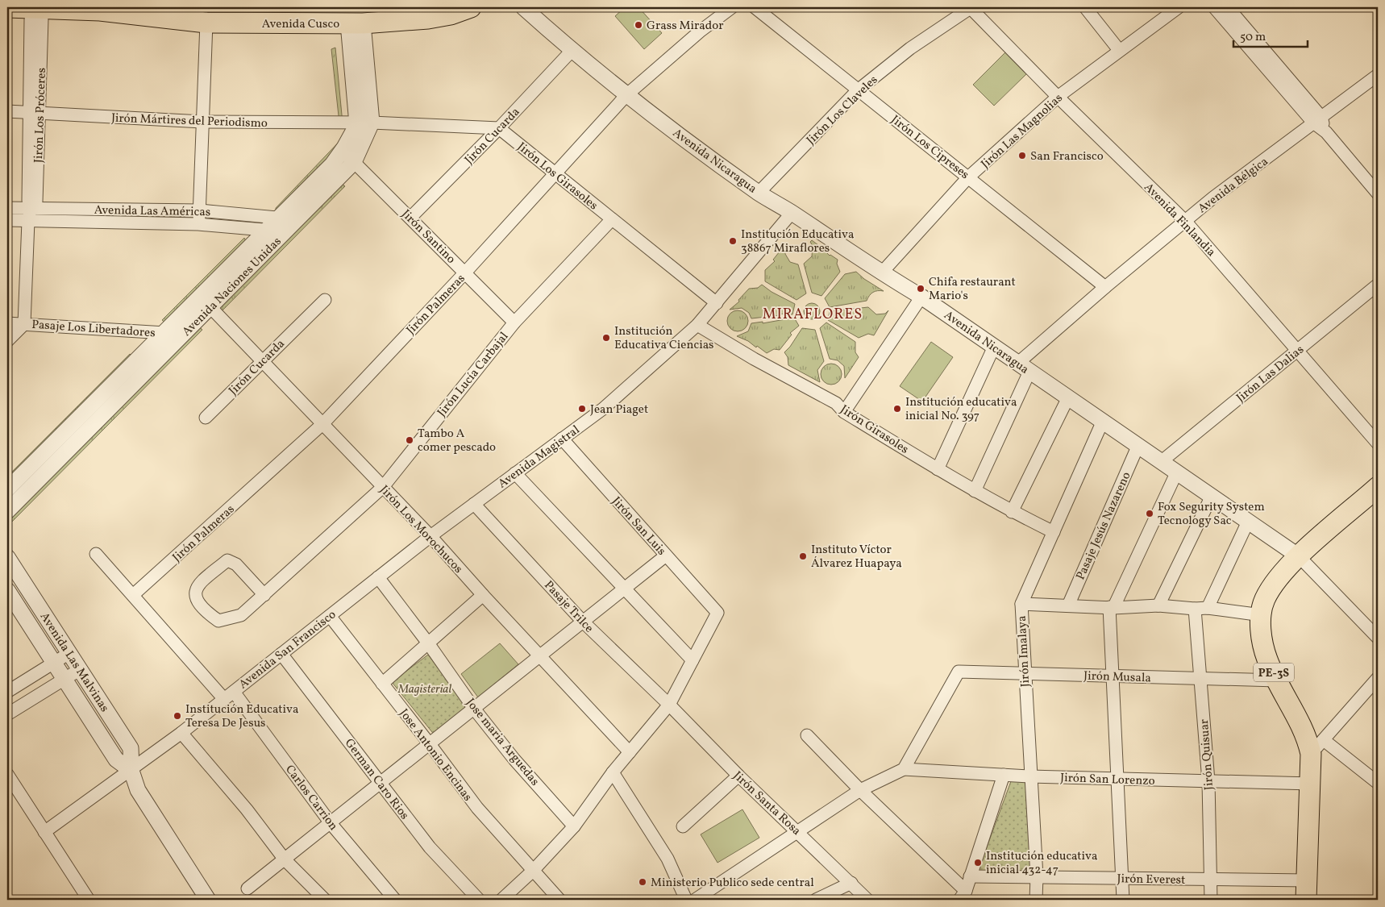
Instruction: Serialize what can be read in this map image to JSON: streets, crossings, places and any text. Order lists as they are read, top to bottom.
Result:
{
  "streets": {
    "highway": ["Avenida Cusco", "PE-3S"],
    "street": [
      "Jirón Los Claveles",
      "Jirón Los Próceres",
      "Jirón Mártires del Periodismo",
      "Jirón Las Magnolias",
      "Jirón Cucarda",
      "Jirón Los Cipreses",
      "Avenida Nicaragua",
      "Jirón Los Girasoles",
      "Avenida Bélgica",
      "Avenida Las Américas",
      "Avenida Finlandia",
      "Jirón Santino",
      "Avenida Naciones Unidas",
      "Jirón Palmeras",
      "Pasaje Los Libertadores",
      "Jirón Las Dalias",
      "Jirón Lucía Carbajal",
      "Jirón Girasoles",
      "Avenida Magistral",
      "Jirón San Luis",
      "Pasaje Jesús Nazareno",
      "Jirón Los Morochucos",
      "Pasaje Trilce",
      "Avenida San Francisco",
      "Jirón Imalaya",
      "Avenida Las Malvinas",
      "Jirón Musala",
      "Jose maria Arguedas",
      "Jose Antonio Encinas",
      "Jirón Quisuar",
      "German Caro Rios",
      "Jirón San Lorenzo",
      "Carlos Carrion",
      "Jirón Santa Rosa",
      "Jirón Everest"
    ]
  },
  "crossings": [
    ["Avenida Cusco", "Jirón Los Próceres"],
    ["Avenida Cusco", "Avenida Naciones Unidas"],
    ["Jirón Los Claveles", "Jirón Los Cipreses"],
    ["Jirón Los Claveles", "Avenida Nicaragua"],
    ["Jirón Los Claveles", "Avenida Finlandia"],
    ["Jirón Los Próceres", "Jirón Mártires del Periodismo"],
    ["Jirón Los Próceres", "Avenida Las Américas"],
    ["Jirón Los Próceres", "Pasaje Los Libertadores"],
    ["Jirón Mártires del Periodismo", "Avenida Naciones Unidas"],
    ["Jirón Las Magnolias", "Jirón Los Cipreses"],
    ["Jirón Las Magnolias", "Avenida Nicaragua"],
    ["Jirón Las Magnolias", "Avenida Finlandia"],
    ["Jirón Cucarda", "Avenida Nicaragua"],
    ["Jirón Cucarda", "Jirón Los Girasoles"],
    ["Jirón Cucarda", "Jirón Santino"],
    ["Jirón Cucarda", "Jirón Los Morochucos"],
    ["Jirón Los Cipreses", "Avenida Bélgica"],
    ["Avenida Nicaragua", "Avenida Bélgica"],
    ["Avenida Nicaragua", "Jirón Palmeras"],
    ["Avenida Nicaragua", "Jirón Las Dalias"],
    ["Avenida Nicaragua", "Avenida Magistral"],
    ["Avenida Nicaragua", "Pasaje Jesús Nazareno"],
    ["Avenida Nicaragua", "Jirón Imalaya"],
    ["Avenida Nicaragua", "PE-3S"],
    ["Jirón Los Girasoles", "Jirón Palmeras"],
    ["Jirón Los Girasoles", "Jirón Lucía Carbajal"],
    ["Jirón Los Girasoles", "Avenida Magistral"],
    ["Avenida Bélgica", "Avenida Finlandia"],
    ["Avenida Las Américas", "Avenida Naciones Unidas"],
    ["Avenida Finlandia", "Jirón Las Dalias"],
    ["Jirón Santino", "Avenida Naciones Unidas"],
    ["Jirón Santino", "Jirón Palmeras"],
    ["Jirón Santino", "Jirón Lucía Carbajal"],
    ["Avenida Naciones Unidas", "Pasaje Los Libertadores"],
    ["Avenida Naciones Unidas", "Jirón Los Morochucos"],
    ["Jirón Palmeras", "Jirón Los Morochucos"],
    ["Jirón Palmeras", "Carlos Carrion"],
    ["Jirón Lucía Carbajal", "Jirón Los Morochucos"],
    ["Jirón Girasoles", "Avenida Magistral"],
    ["Jirón Girasoles", "Jirón Imalaya"],
    ["Avenida Magistral", "Jirón San Luis"],
    ["Avenida Magistral", "Jirón Los Morochucos"],
    ["Avenida Magistral", "Pasaje Trilce"],
    ["Avenida Magistral", "Avenida San Francisco"],
    ["Jirón Los Morochucos", "Avenida San Francisco"],
    ["Pasaje Trilce", "Jirón Santa Rosa"],
    ["Avenida San Francisco", "Avenida Las Malvinas"],
    ["Avenida San Francisco", "Jose maria Arguedas"],
    ["Avenida San Francisco", "Jose Antonio Encinas"],
    ["Avenida San Francisco", "German Caro Rios"],
    ["Avenida San Francisco", "Carlos Carrion"],
    ["Jirón Imalaya", "Jirón Musala"],
    ["Jirón Imalaya", "Jirón San Lorenzo"],
    ["Jirón Imalaya", "Jirón Everest"],
    ["PE-3S", "Jirón Musala"],
    ["PE-3S", "Jirón San Lorenzo"],
    ["PE-3S", "Jirón Everest"],
    ["Jirón Musala", "Jirón Quisuar"],
    ["Jirón Musala", "Jirón San Lorenzo"],
    ["Jirón Quisuar", "Jirón San Lorenzo"],
    ["Jirón Quisuar", "Jirón Everest"]
  ],
  "districts": ["MIRAFLORES"],
  "parks": ["Magisterial"],
  "places": [
    "Grass Mirador",
    "San Francisco",
    "Institución Educativa 38867 Miraflores",
    "Chifa restaurant Mario's",
    "Institución Educativa Ciencias",
    "Jean Piaget",
    "Institución educativa inicial No. 397",
    "Tambo A comer pescado",
    "Fox Segurity System Tecnology Sac",
    "Instituto Víctor Álvarez Huapaya",
    "Institución Educativa Teresa De Jesus",
    "Institución educativa inicial 432-47",
    "Ministerio Publico sede central"
  ],
  "scale_bar": "50 m"
}
